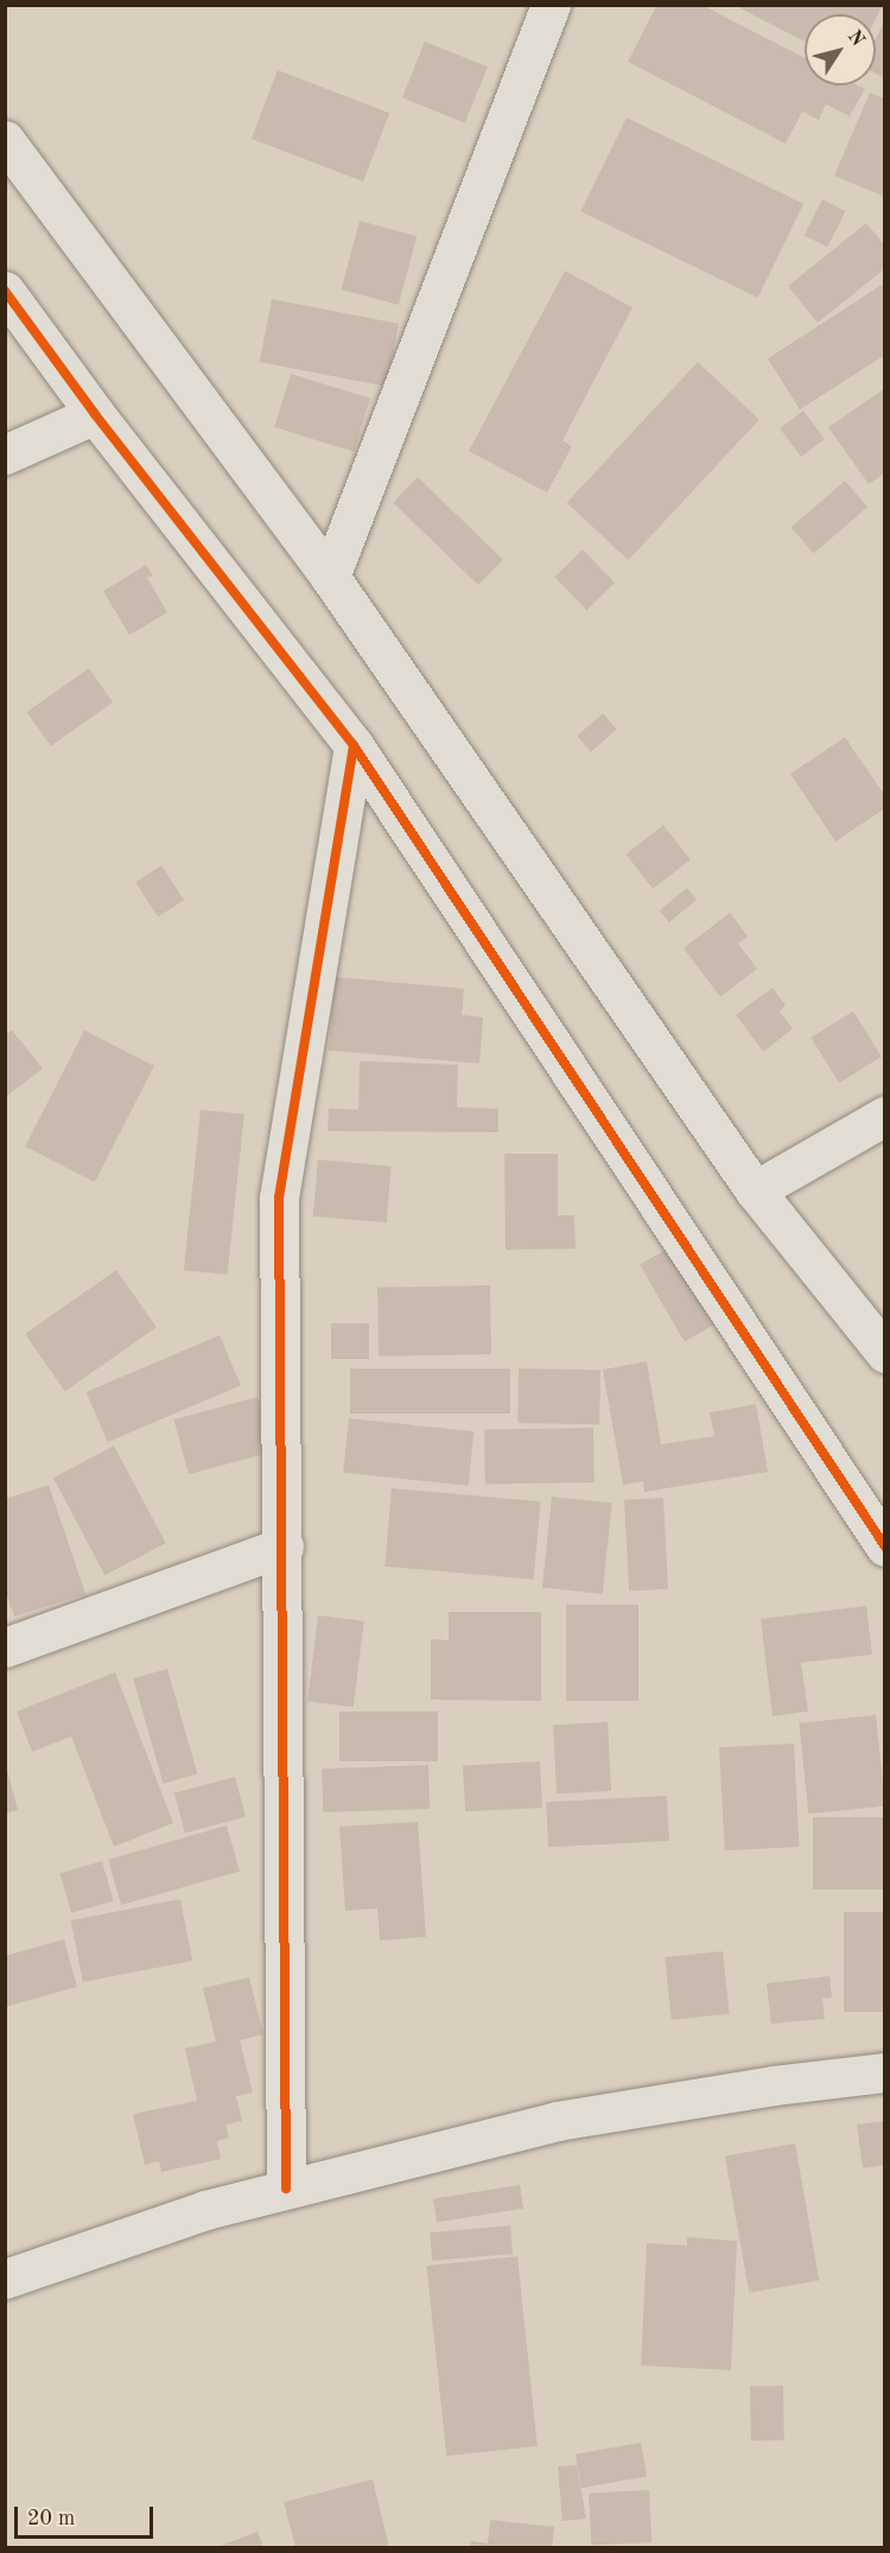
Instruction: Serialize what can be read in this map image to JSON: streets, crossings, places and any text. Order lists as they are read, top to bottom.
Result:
{
  "scale_bar": "20 m",
  "north": "top right"
}
